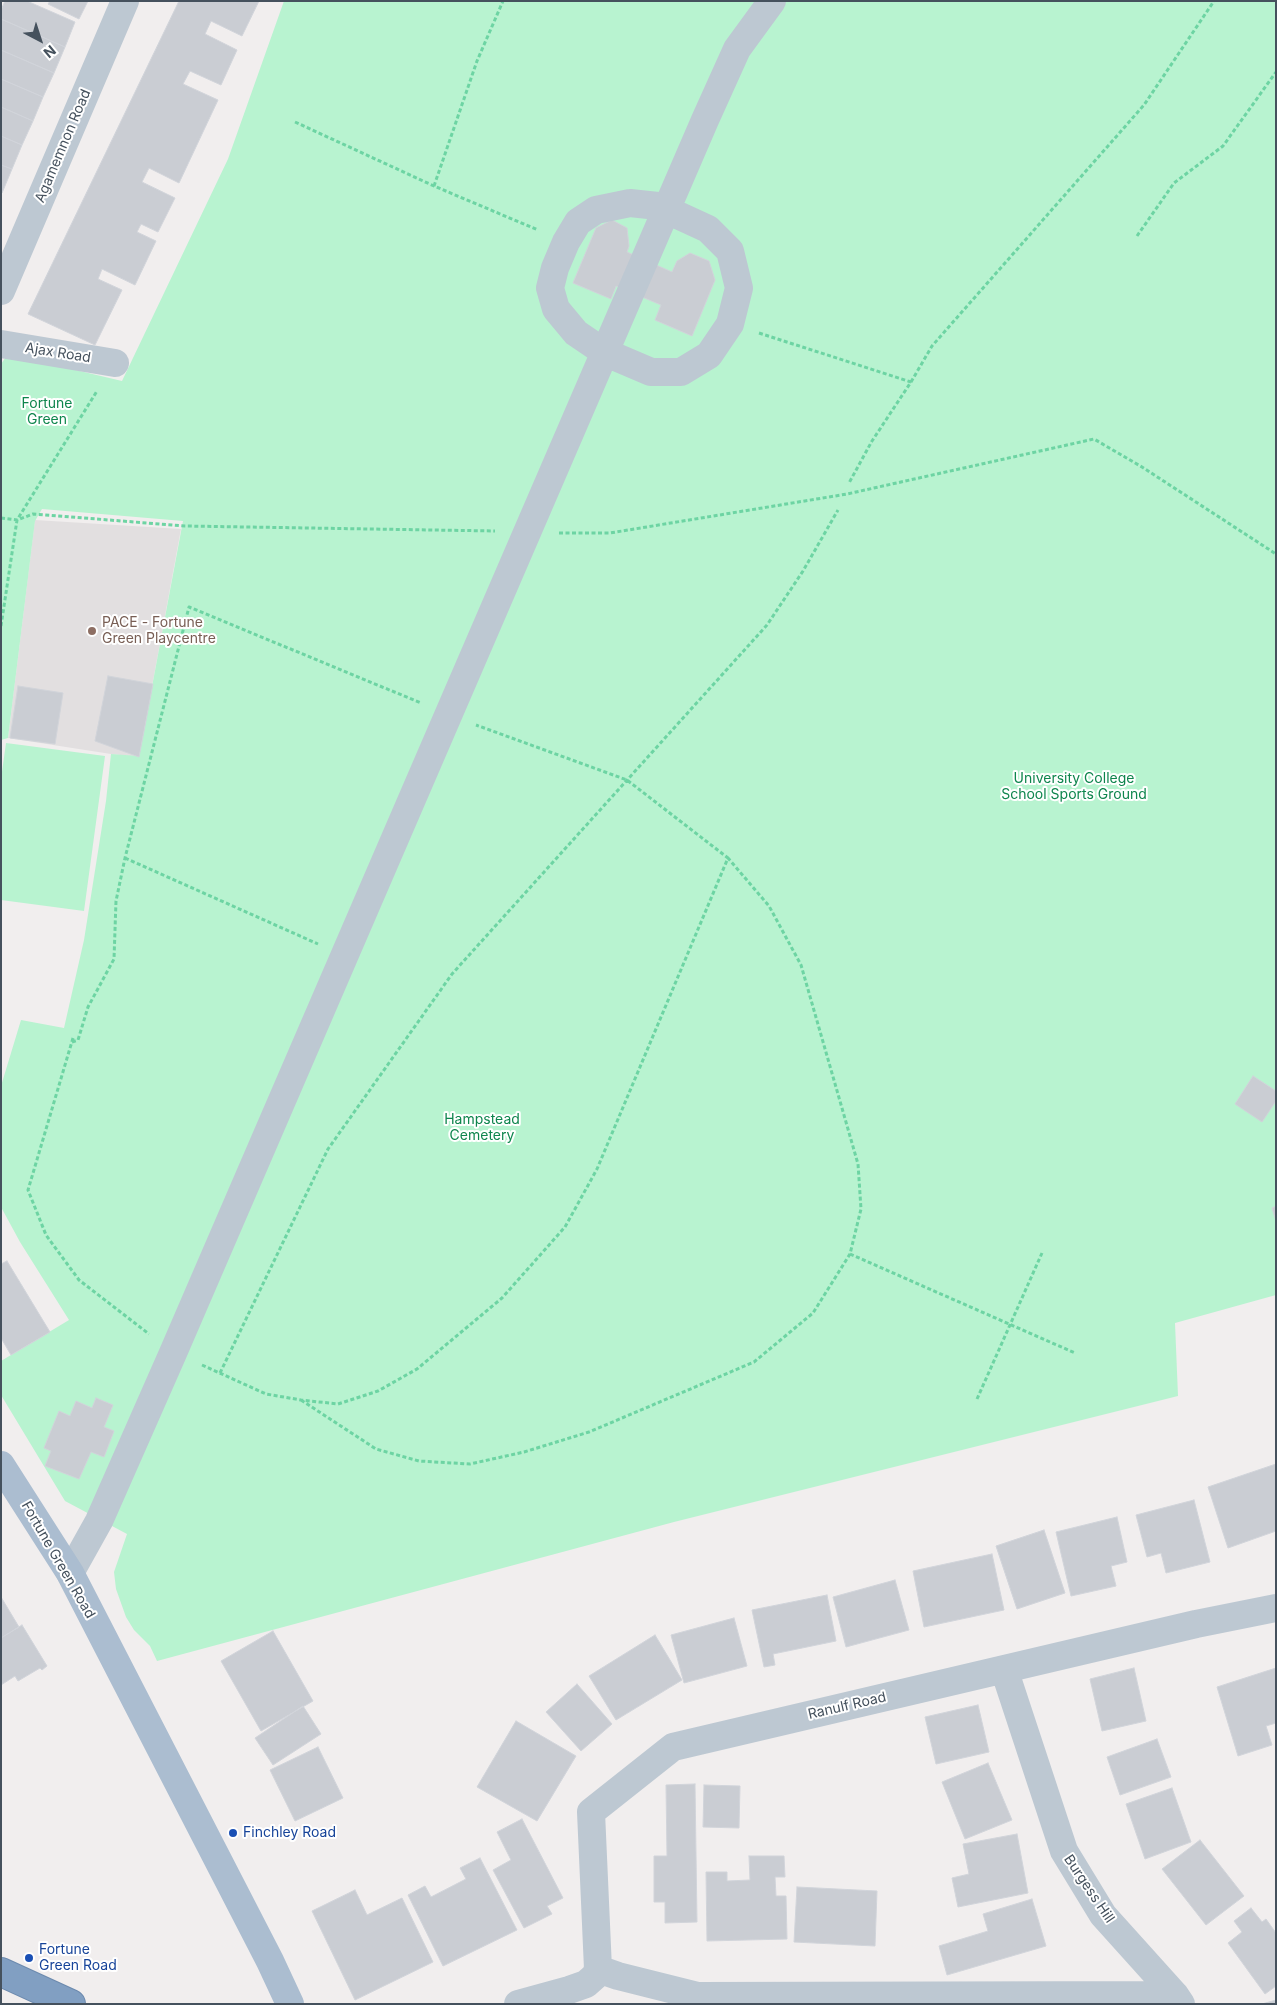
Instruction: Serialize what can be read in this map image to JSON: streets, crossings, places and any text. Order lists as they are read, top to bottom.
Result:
{
  "streets": {
    "main road": ["Fortune Green Road"],
    "street": [
      "Agamemnon Road",
      "Ajax Road",
      "Ranulf Road",
      "Burgess Hill"
    ]
  },
  "crossings": [
    ["Ranulf Road", "Burgess Hill"]
  ],
  "parks": ["Fortune Green", "University College School Sports Ground", "Hampstead Cemetery"],
  "places": ["PACE - Fortune Green Playcentre", "Finchley Road", "Fortune Green Road"],
  "north": "bottom right"
}
